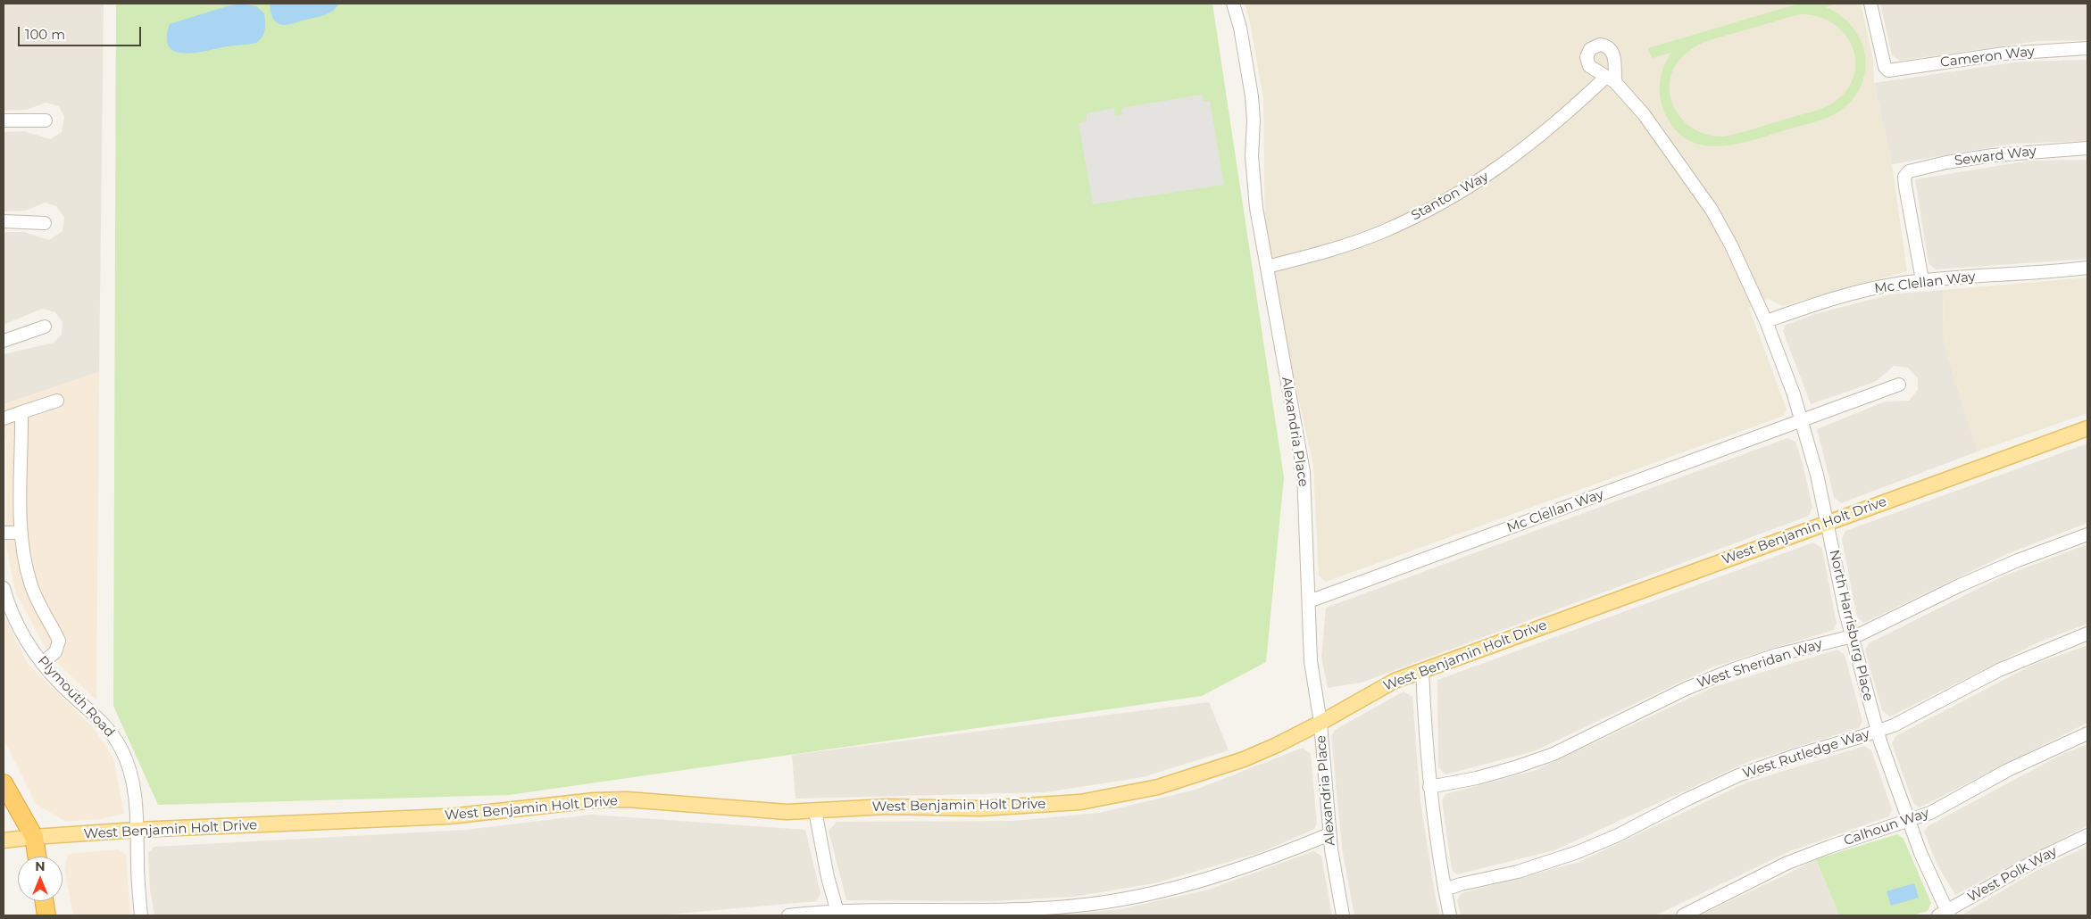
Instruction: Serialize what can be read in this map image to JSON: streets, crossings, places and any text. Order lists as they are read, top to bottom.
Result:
{
  "streets": {
    "main road": ["West Benjamin Holt Drive"],
    "street": [
      "Cameron Way",
      "Seward Way",
      "Stanton Way",
      "Mc Clellan Way",
      "Alexandria Place",
      "North Harrisburg Place",
      "West Sheridan Way",
      "Plymouth Road",
      "West Rutledge Way",
      "Calhoun Way",
      "West Polk Way"
    ]
  },
  "crossings": [
    ["Seward Way", "Mc Clellan Way"],
    ["Stanton Way", "Alexandria Place"],
    ["Stanton Way", "North Harrisburg Place"],
    ["Mc Clellan Way", "Alexandria Place"],
    ["Mc Clellan Way", "North Harrisburg Place"],
    ["Alexandria Place", "West Benjamin Holt Drive"],
    ["West Benjamin Holt Drive", "North Harrisburg Place"],
    ["West Benjamin Holt Drive", "Plymouth Road"],
    ["North Harrisburg Place", "West Sheridan Way"],
    ["North Harrisburg Place", "West Rutledge Way"],
    ["North Harrisburg Place", "Calhoun Way"],
    ["North Harrisburg Place", "West Polk Way"]
  ],
  "scale_bar": "100 m",
  "north": "top"
}
